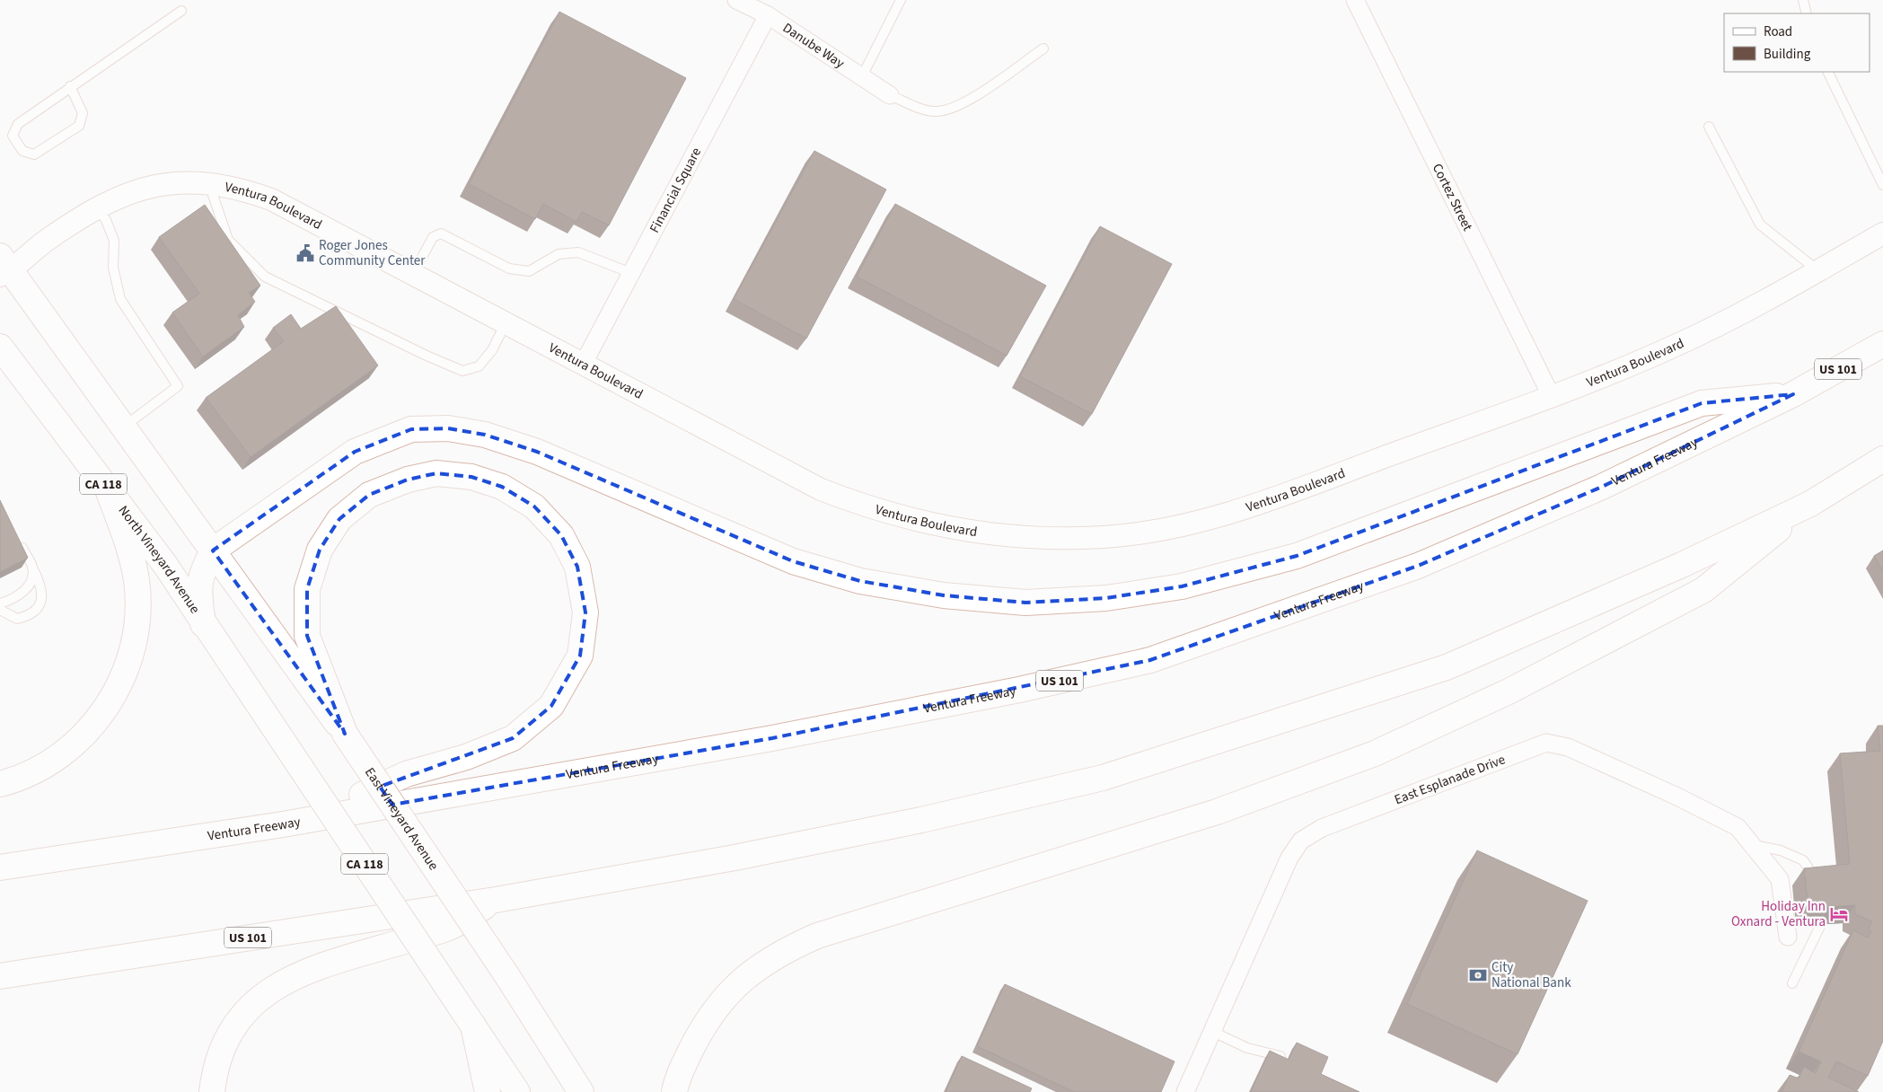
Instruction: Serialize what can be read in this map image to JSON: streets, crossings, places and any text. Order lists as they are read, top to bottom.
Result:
{
  "streets": {
    "main road": [
      "US 101",
      "Ventura Freeway",
      "CA 118",
      "North Vineyard Avenue",
      "East Vineyard Avenue"
    ],
    "street": [
      "Danube Way",
      "Financial Square",
      "Cortez Street",
      "Ventura Boulevard",
      "East Esplanade Drive"
    ]
  },
  "crossings": [
    ["Danube Way", "Financial Square"],
    ["Financial Square", "Ventura Boulevard"],
    ["Cortez Street", "Ventura Boulevard"],
    ["CA 118", "North Vineyard Avenue"]
  ],
  "places": {
    "public building": ["Roger Jones Community Center"],
    "hotel": ["Holiday Inn Oxnard - Ventura"],
    "bank": ["City National Bank"]
  },
  "legend": ["Road", "Building"]
}
